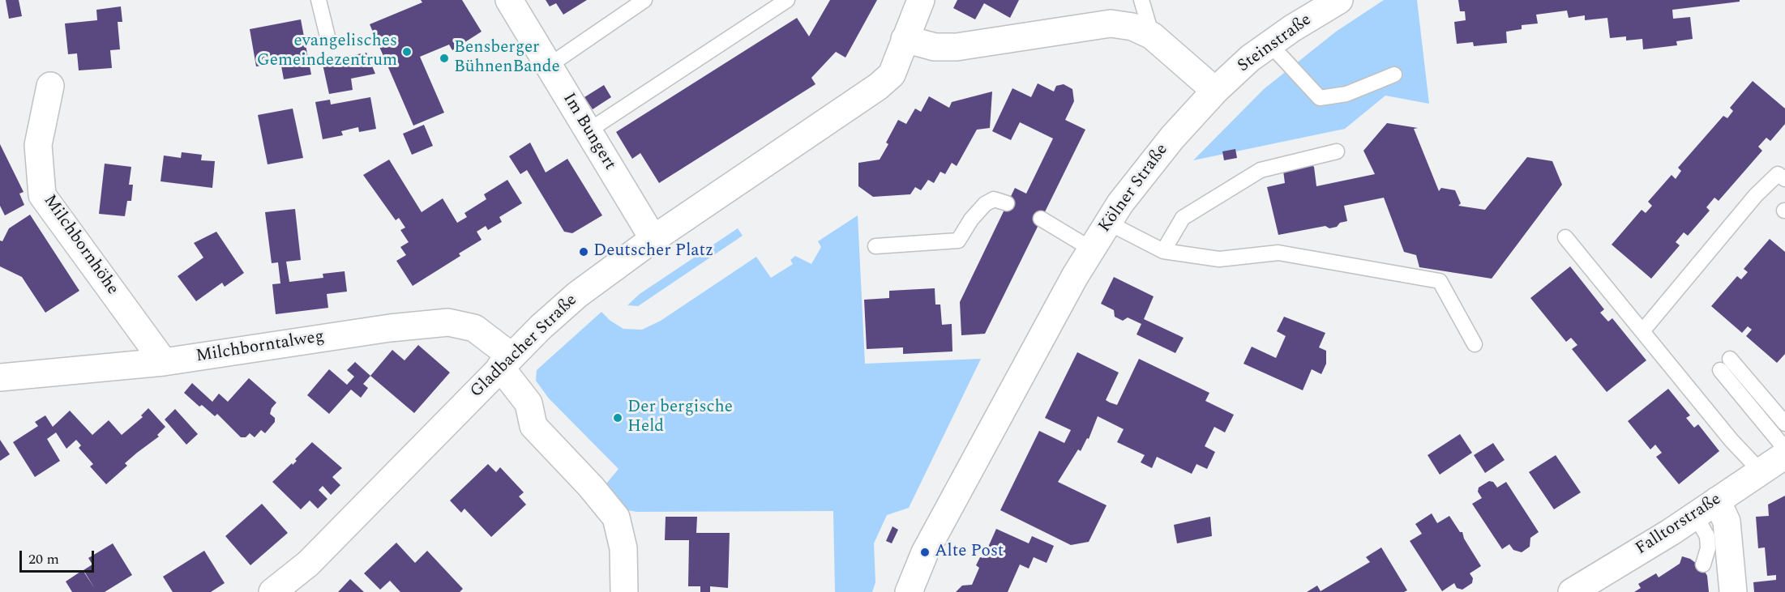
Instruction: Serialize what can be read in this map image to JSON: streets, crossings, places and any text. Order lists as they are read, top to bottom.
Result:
{
  "streets": {
    "street": [
      "Steinstraße",
      "Im Bungert",
      "Kölner Straße",
      "Milchbornhöhe",
      "Gladbacher Straße",
      "Milchborntalweg",
      "Falltorstraße"
    ]
  },
  "crossings": [
    ["Steinstraße", "Kölner Straße"],
    ["Im Bungert", "Gladbacher Straße"],
    ["Milchbornhöhe", "Milchborntalweg"],
    ["Gladbacher Straße", "Milchborntalweg"]
  ],
  "places": [
    "evangelisches Gemeindezentrum",
    "Bensberger BühnenBande",
    "Deutscher Platz",
    "Der bergische Held",
    "Alte Post"
  ],
  "scale_bar": "20 m"
}
